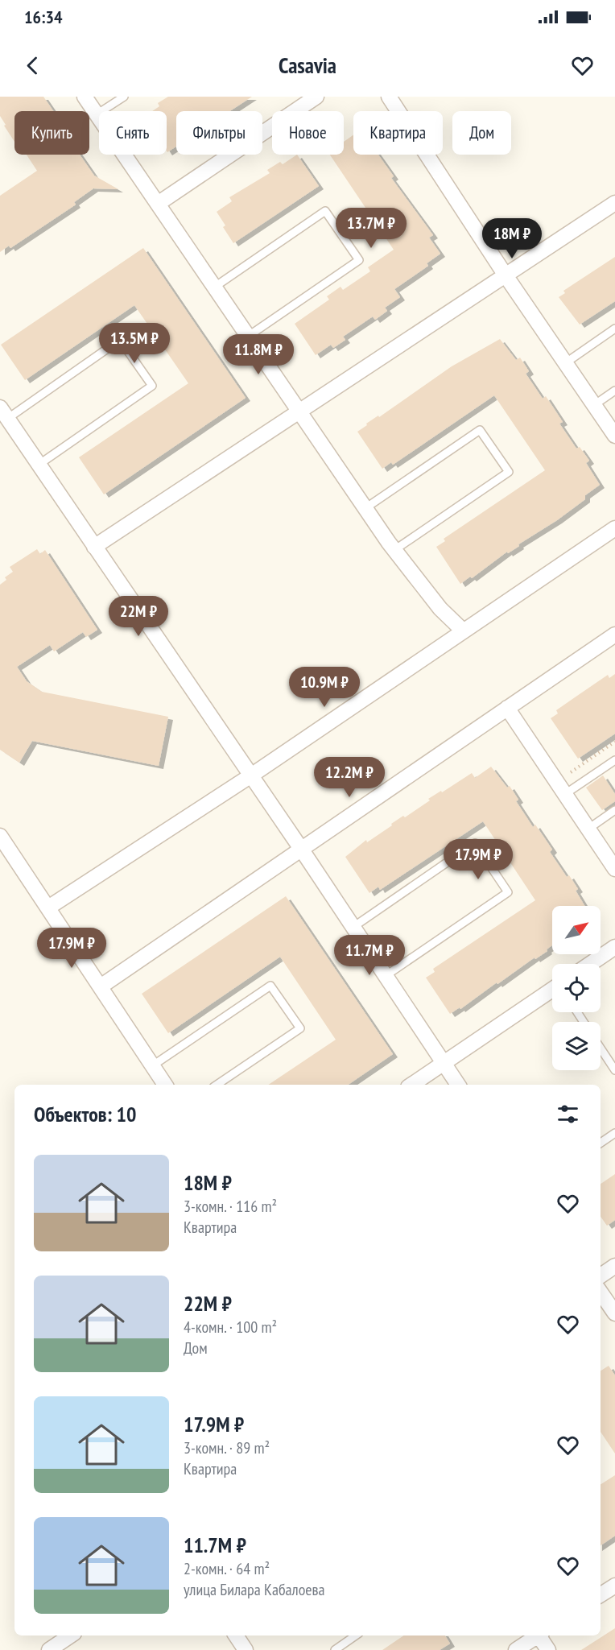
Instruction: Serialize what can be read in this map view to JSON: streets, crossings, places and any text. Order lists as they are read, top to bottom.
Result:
{
  "north": "top right",
  "page": {
    "status": "16:34",
    "header": "Casavia",
    "chip": [
      "Купить",
      "Снять",
      "Фильтры",
      "Новое",
      "Квартира",
      "Дом"
    ],
    "price": [
      "13.7M ₽",
      "18M ₽",
      "13.5M ₽",
      "11.8M ₽",
      "22M ₽",
      "10.9M ₽",
      "12.2M ₽",
      "17.9M ₽",
      "17.9M ₽",
      "11.7M ₽"
    ],
    "heading": "Объектов: 10",
    "list": [
      {
        "name": "18M ₽",
        "note": "3-комн. · 116 m² · Квартира"
      },
      {
        "name": "22M ₽",
        "note": "4-комн. · 100 m² · Дом"
      },
      {
        "name": "17.9M ₽",
        "note": "3-комн. · 89 m² · Квартира"
      },
      {
        "name": "11.7M ₽",
        "note": "2-комн. · 64 m² · улица Билара Кабалоева"
      }
    ]
  }
}
